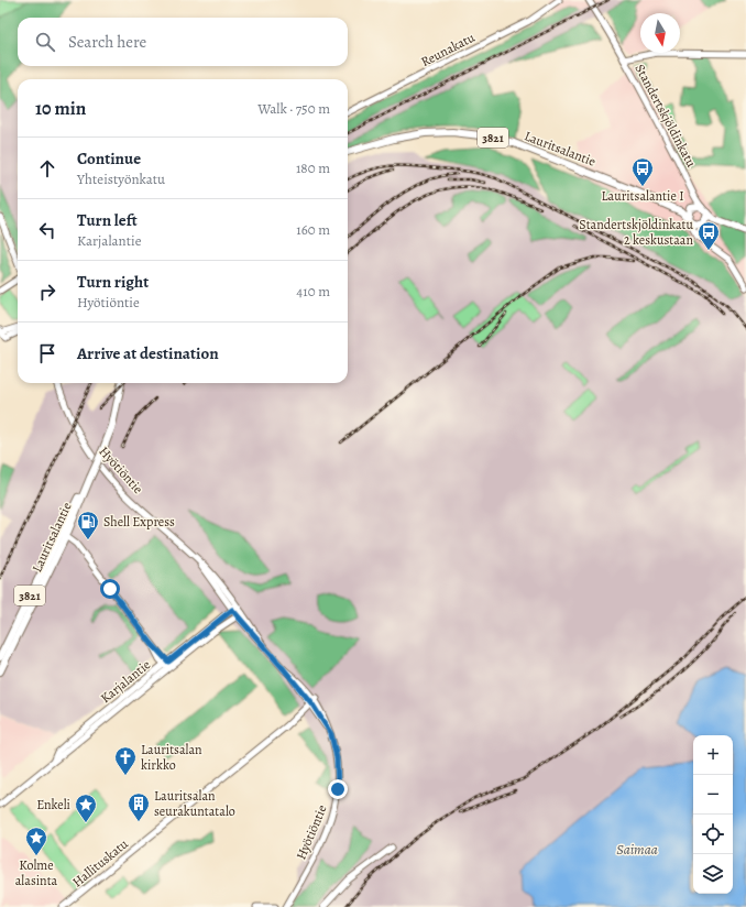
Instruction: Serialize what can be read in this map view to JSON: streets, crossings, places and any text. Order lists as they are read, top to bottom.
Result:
{
  "streets": {
    "main road": [
      "Reunakatu",
      "Standertskjöldinkatu",
      "3821",
      "Lauritsalantie",
      "Hyötiöntie",
      "Karjalantie",
      "Hallituskatu"
    ]
  },
  "crossings": [
    ["Standertskjöldinkatu", "Lauritsalantie"],
    ["Hyötiöntie", "Karjalantie"],
    ["Hyötiöntie", "Hallituskatu"]
  ],
  "water": ["Saimaa"],
  "places": {
    "bus stop": ["Lauritsalantie I", "Standertskjöldinkatu 2 keskustaan"],
    "fuel station": ["Shell Express"],
    "church": ["Lauritsalan kirkko"],
    "building": ["Lauritsalan seurakuntatalo"],
    "place": ["Enkeli", "Kolme alasinta"]
  },
  "north": "bottom",
  "page": {
    "search": "Search here",
    "heading": ["10 min", "Walk · 750 m"],
    "list": [
      ["Continue", "Yhteistyönkatu", "180 m"],
      ["Turn left", "Karjalantie", "160 m"],
      ["Turn right", "Hyötiöntie", "410 m"],
      "Arrive at destination"
    ],
    "map_buttons": ["+", "−"]
  }
}
